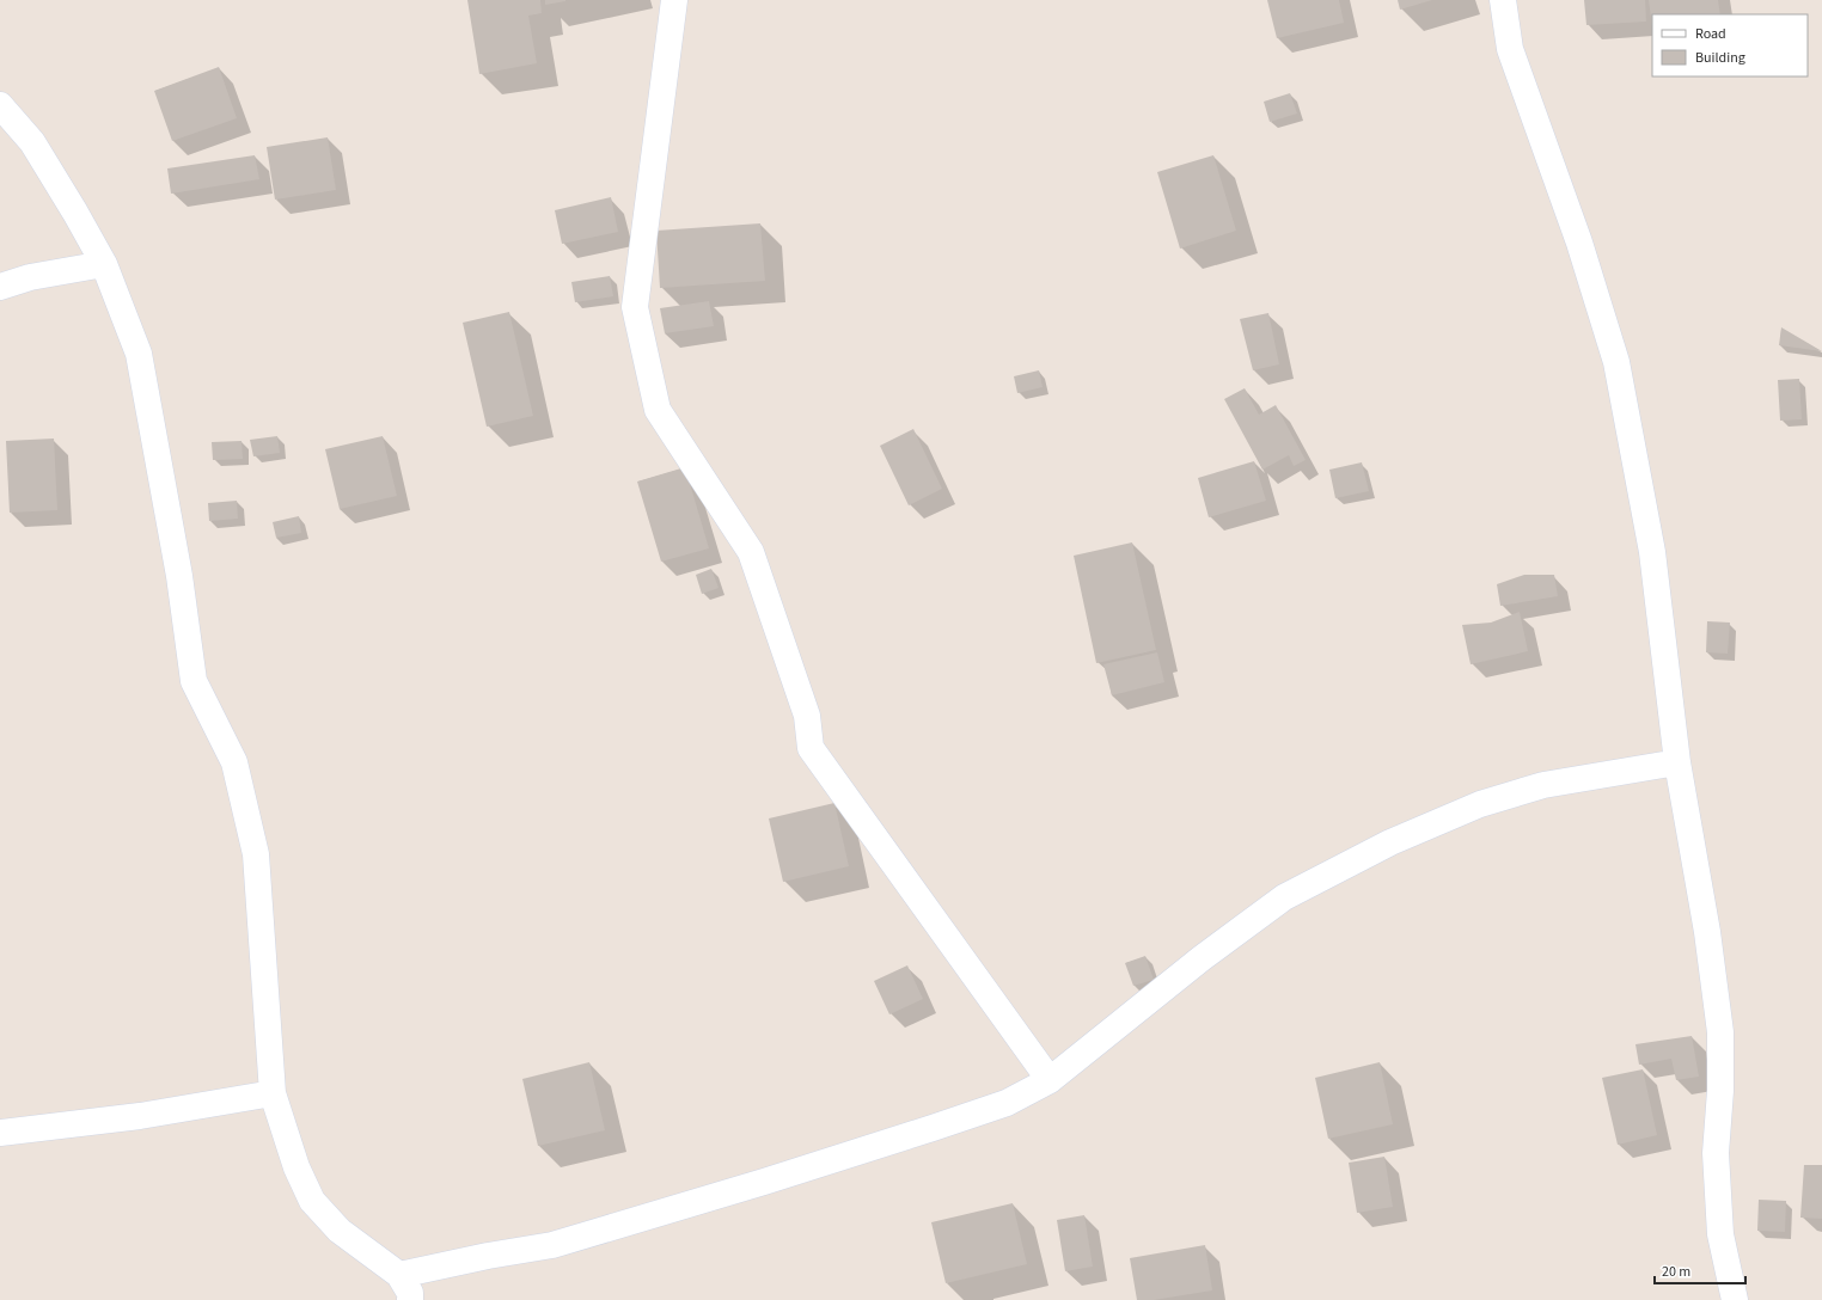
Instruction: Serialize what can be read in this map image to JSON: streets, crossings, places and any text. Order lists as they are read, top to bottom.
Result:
{
  "legend": ["Road", "Building"],
  "scale_bar": "20 m"
}
